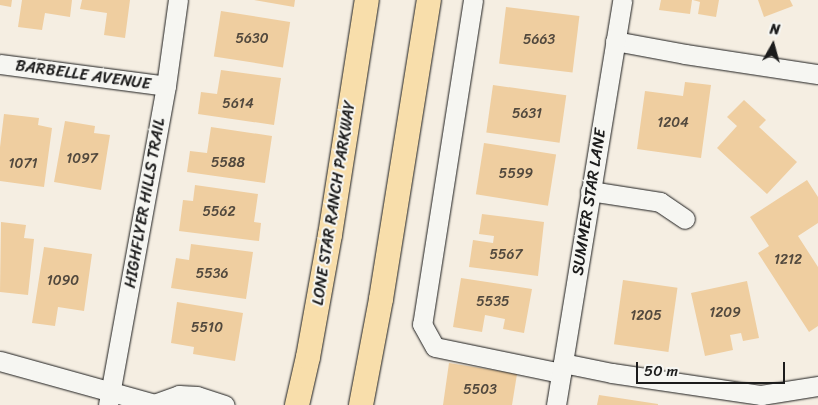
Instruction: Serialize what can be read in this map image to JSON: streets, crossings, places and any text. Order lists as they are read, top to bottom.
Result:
{
  "streets": {
    "main road": ["LONE STAR RANCH PARKWAY"],
    "street": ["BARBELLE AVENUE", "SUMMER STAR LANE", "HIGHFLYER HILLS TRAIL"]
  },
  "crossings": [
    ["BARBELLE AVENUE", "HIGHFLYER HILLS TRAIL"]
  ],
  "house_numbers": [
    "5630",
    "5663",
    "5614",
    "5631",
    "1204",
    "1097",
    "5588",
    "1071",
    "5599",
    "5562",
    "5567",
    "1212",
    "5536",
    "1090",
    "5535",
    "1209",
    "1205",
    "5510",
    "5503"
  ],
  "scale_bar": "50 m",
  "north": "top"
}
